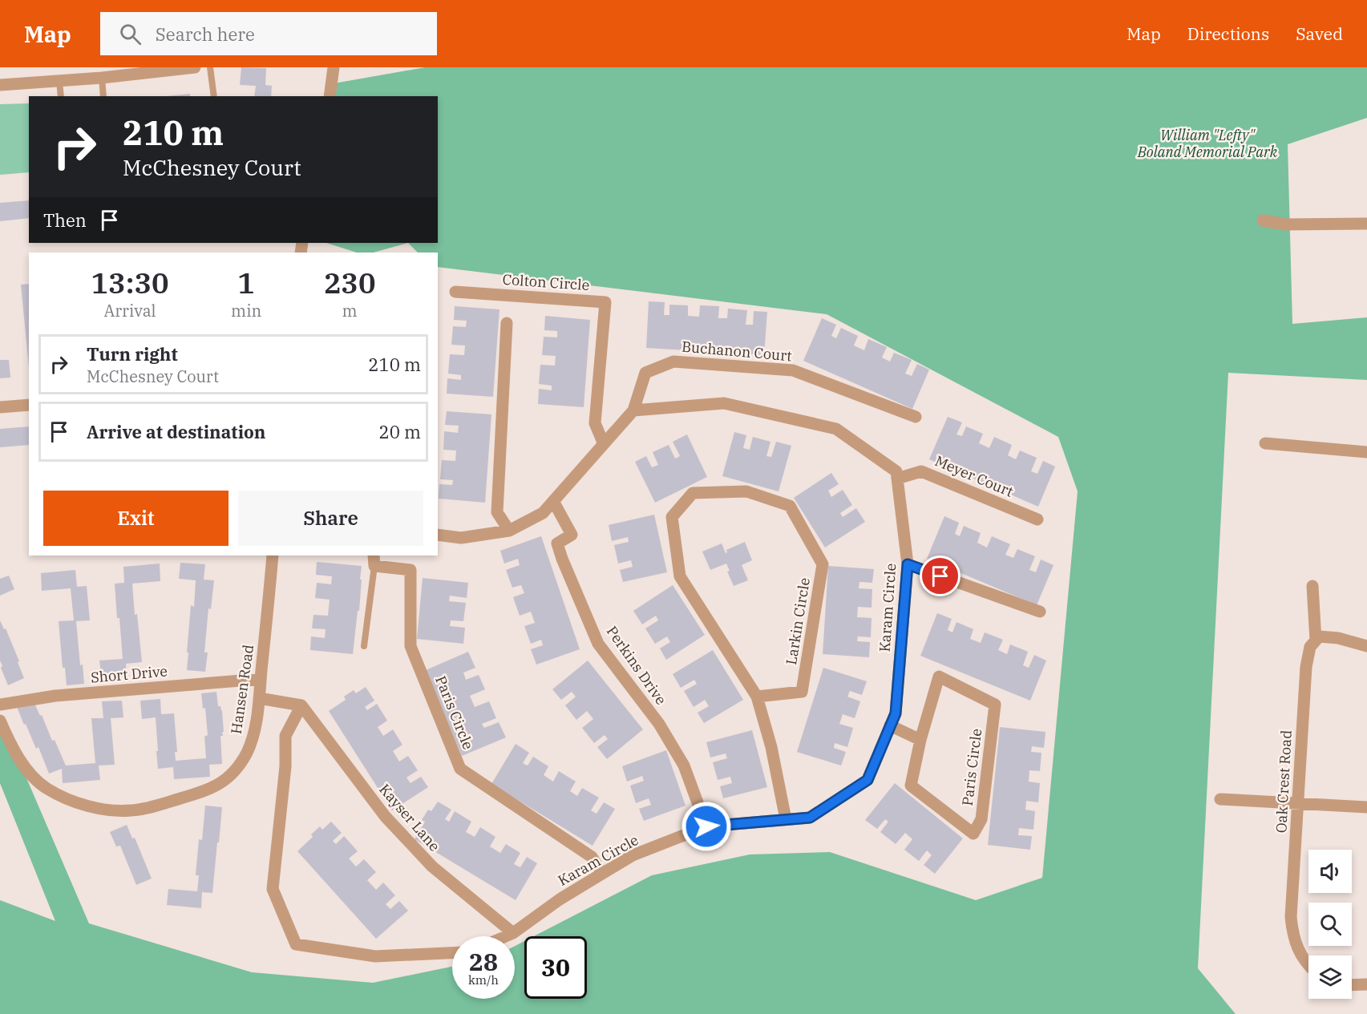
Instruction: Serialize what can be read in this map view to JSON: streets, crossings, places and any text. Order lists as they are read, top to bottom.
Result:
{
  "streets": {
    "street": [
      "Colton Circle",
      "Buchanon Court",
      "Meyer Court",
      "Karam Circle",
      "Larkin Circle",
      "Perkins Drive",
      "Short Drive",
      "Hansen Road",
      "Paris Circle",
      "Oak Crest Road",
      "Kayser Lane"
    ]
  },
  "crossings": [
    ["Meyer Court", "Karam Circle"],
    ["Karam Circle", "Larkin Circle"],
    ["Karam Circle", "Perkins Drive"],
    ["Karam Circle", "Paris Circle"],
    ["Karam Circle", "Kayser Lane"],
    ["Short Drive", "Hansen Road"]
  ],
  "parks": ["William \"Lefty\" Boland Memorial Park"],
  "page": {
    "header": "Map",
    "search": "Search here",
    "nav": ["Map", "Directions", "Saved"],
    "turn": ["210 m", "McChesney Court"],
    "then": "Then",
    "eta": [
      "13:30",
      "Arrival",
      "1",
      "min",
      "230",
      "m"
    ],
    "list": [
      {
        "name": "Turn right",
        "note": "McChesney Court",
        "value": "210 m"
      },
      {
        "name": "Arrive at destination",
        "value": "20 m"
      }
    ],
    "buttons": ["Exit", "Share"],
    "speed": "28 km/h",
    "limit": "30"
  }
}
